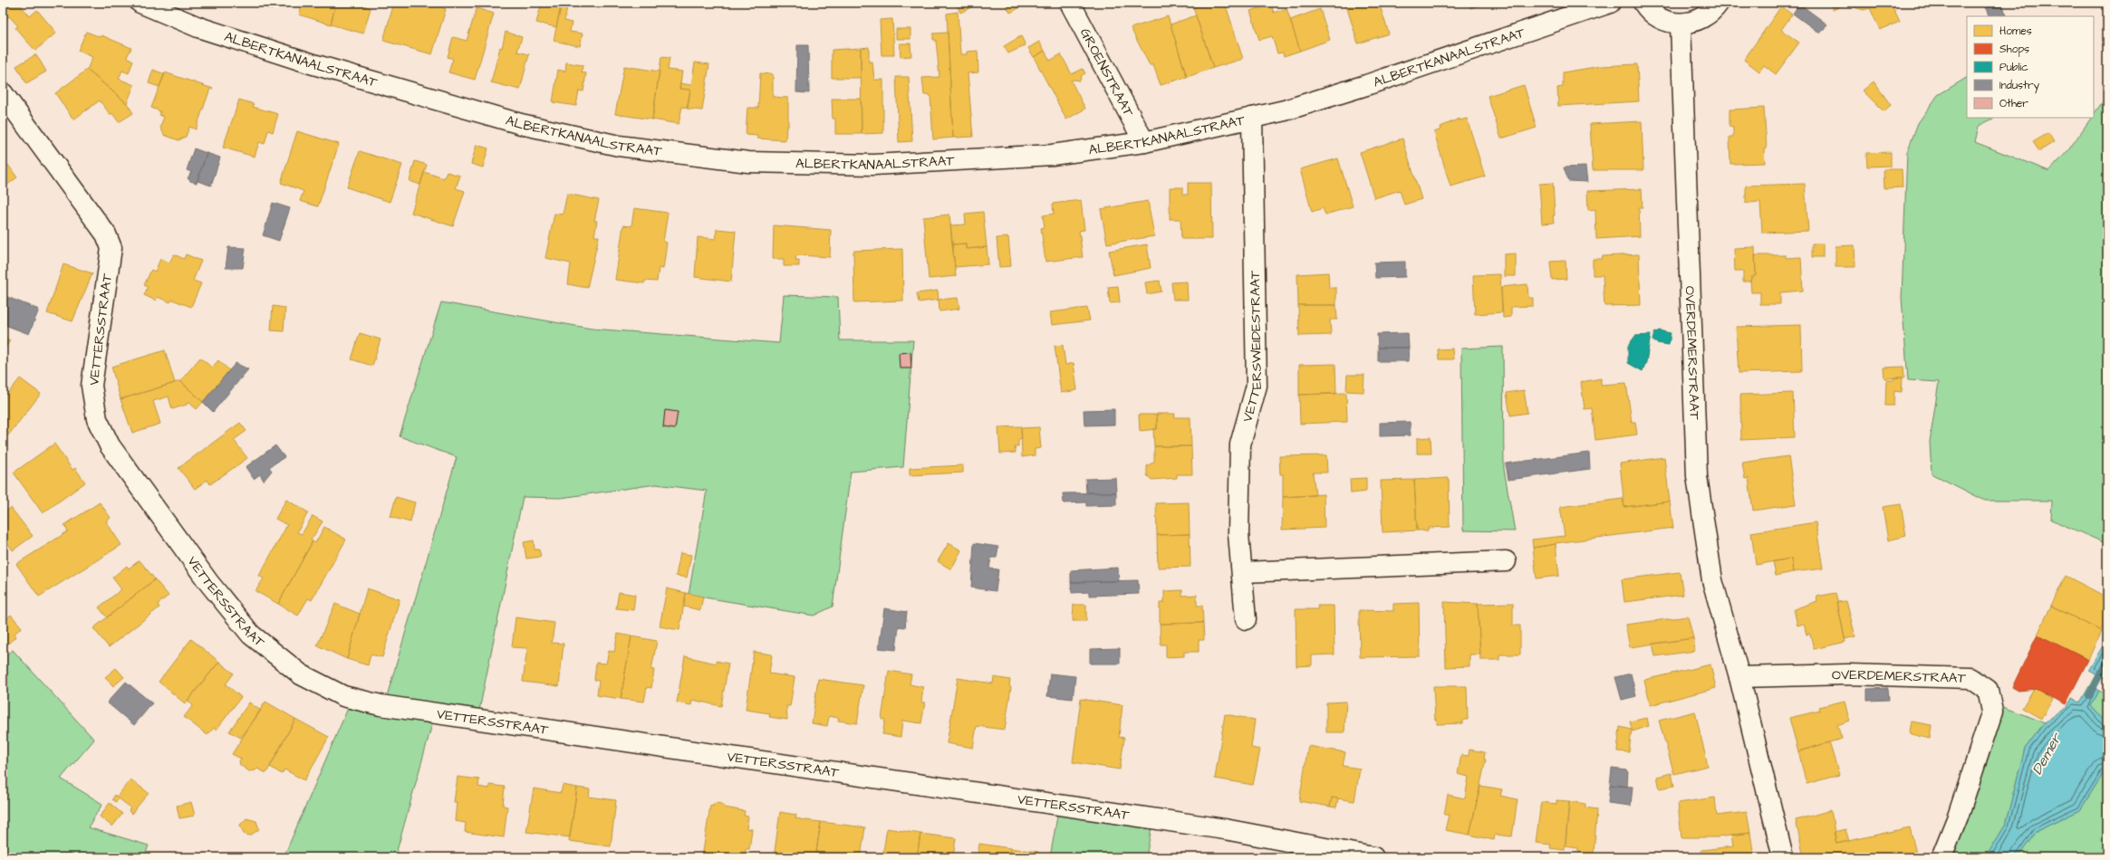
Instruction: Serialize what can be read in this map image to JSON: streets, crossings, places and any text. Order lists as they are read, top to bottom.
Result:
{
  "streets": {
    "street": [
      "ALBERTKANAALSTRAAT",
      "GROENSTRAAT",
      "VETTERSSTRAAT",
      "VETTERSWEIDESTRAAT",
      "OVERDEMERSTRAAT"
    ]
  },
  "crossings": [
    ["ALBERTKANAALSTRAAT", "GROENSTRAAT"],
    ["ALBERTKANAALSTRAAT", "VETTERSWEIDESTRAAT"]
  ],
  "water": ["Demer"],
  "legend": [
    "Homes",
    "Shops",
    "Public",
    "Industry",
    "Other"
  ]
}
